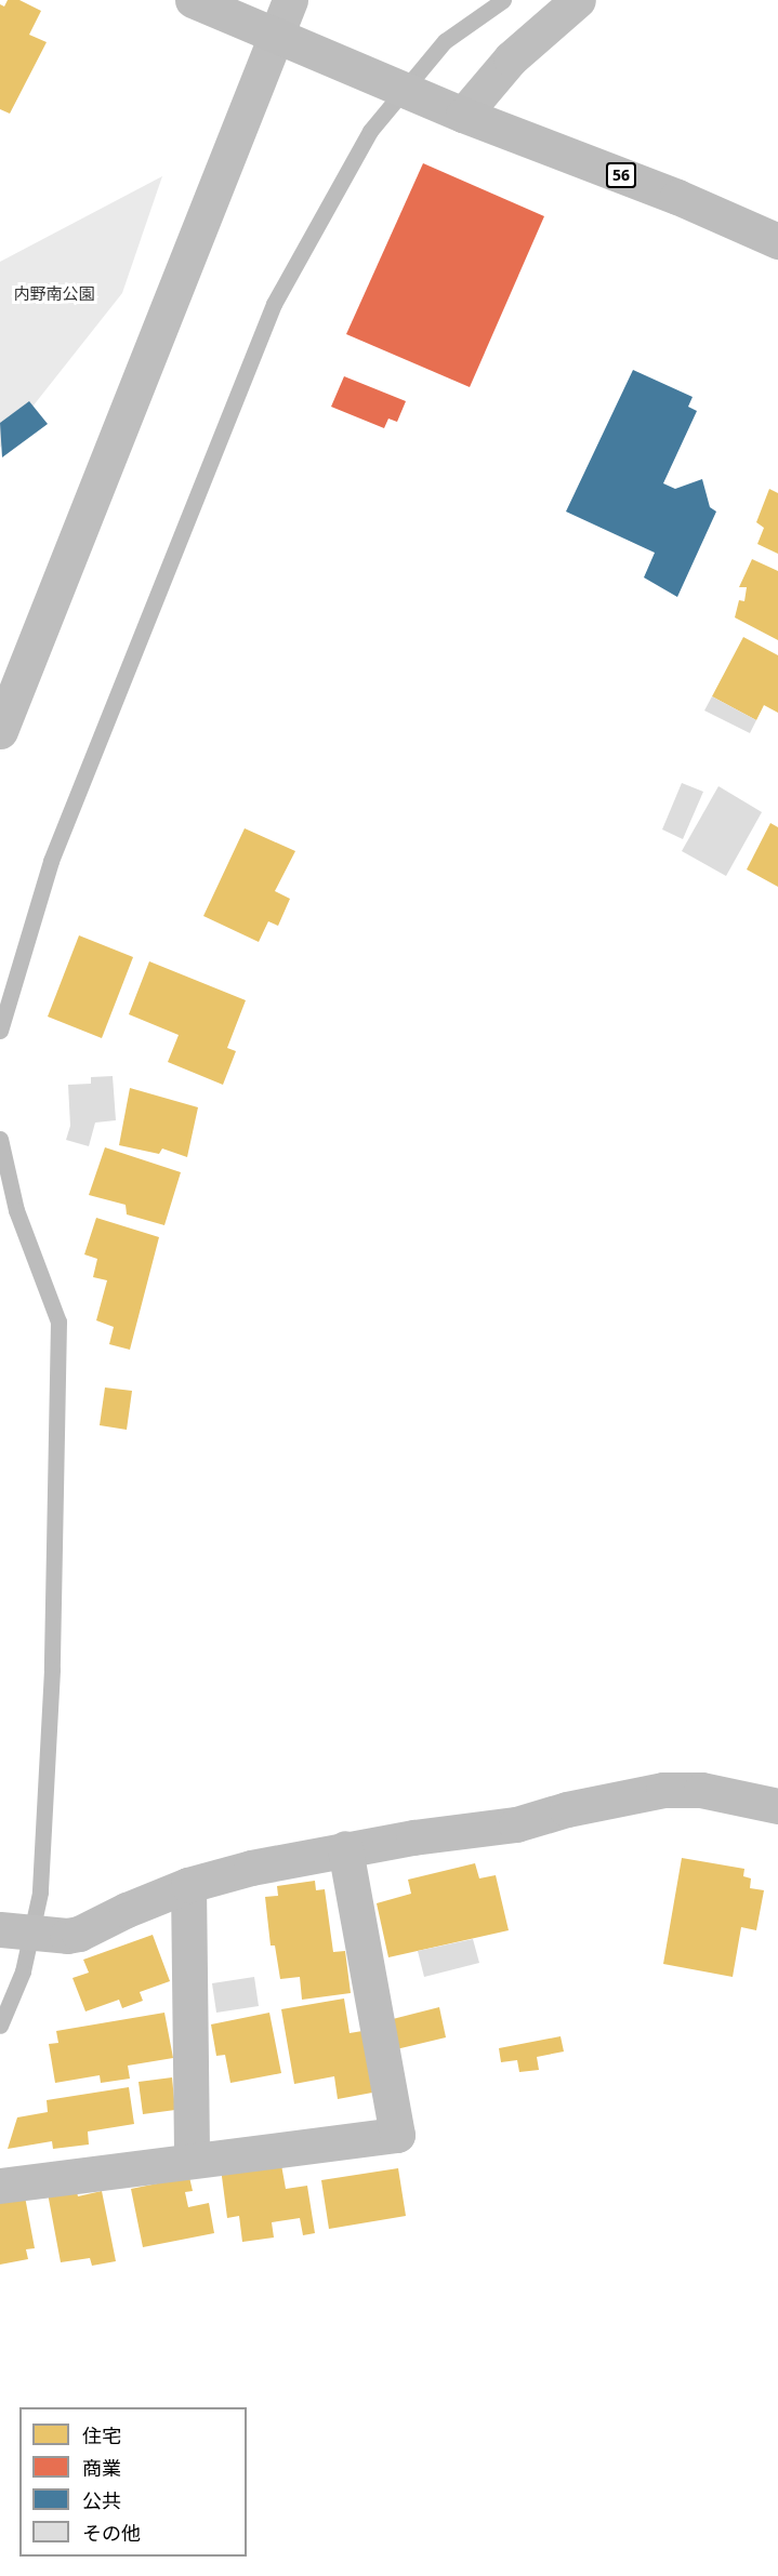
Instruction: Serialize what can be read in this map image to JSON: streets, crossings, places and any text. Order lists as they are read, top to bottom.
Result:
{
  "streets": {
    "main road": ["56"]
  },
  "parks": ["内野南公園"],
  "legend": [
    "住宅",
    "商業",
    "公共",
    "その他"
  ]
}
